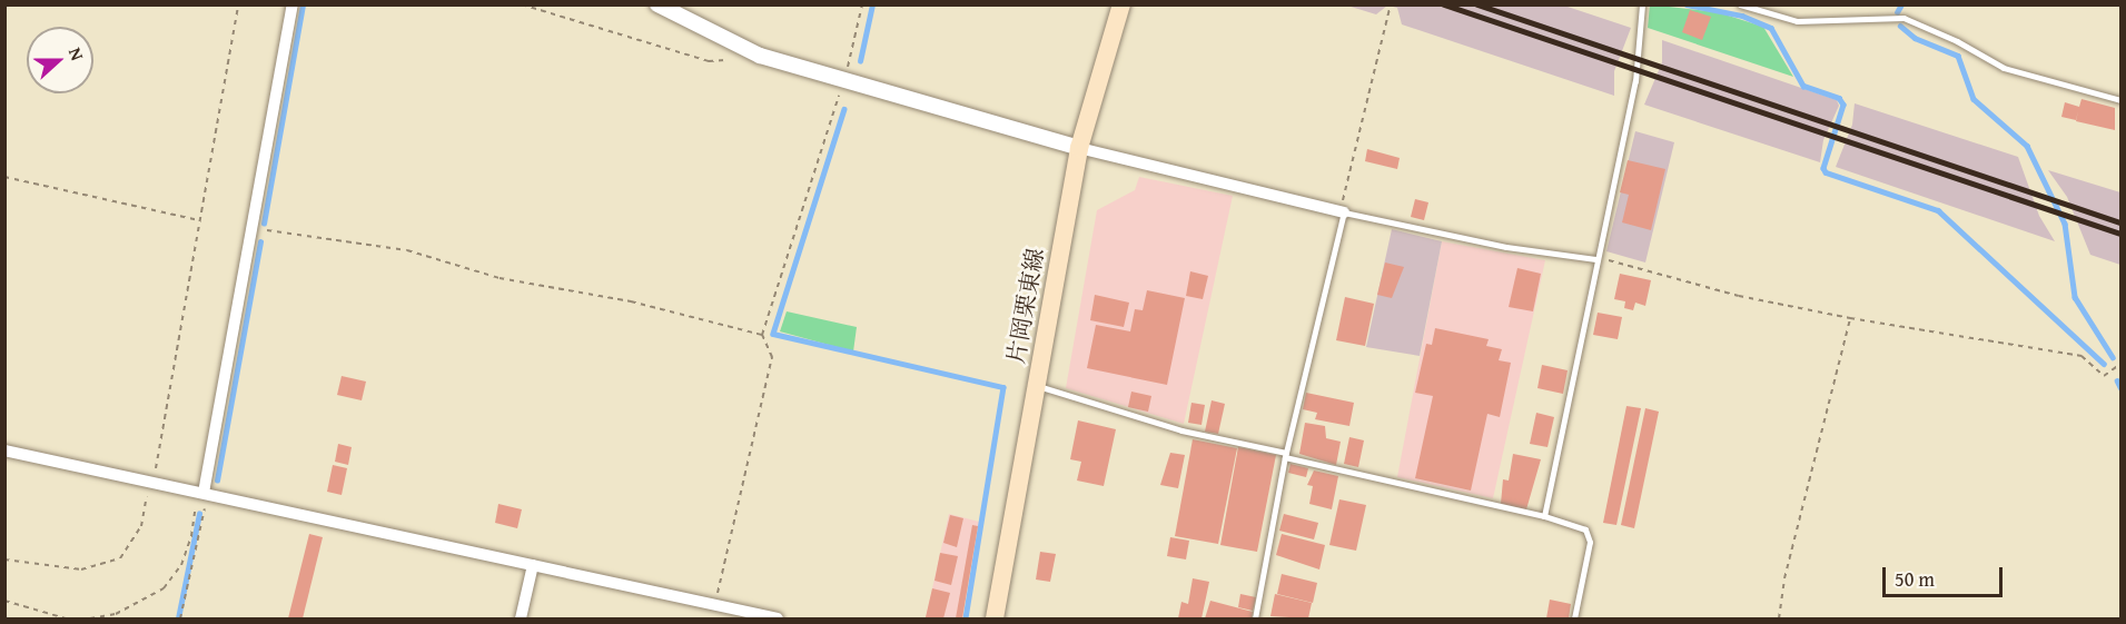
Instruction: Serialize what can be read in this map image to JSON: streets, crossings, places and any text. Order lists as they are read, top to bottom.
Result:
{
  "streets": {
    "main road": ["片岡栗東線"]
  },
  "scale_bar": "50 m",
  "north": "right"
}
